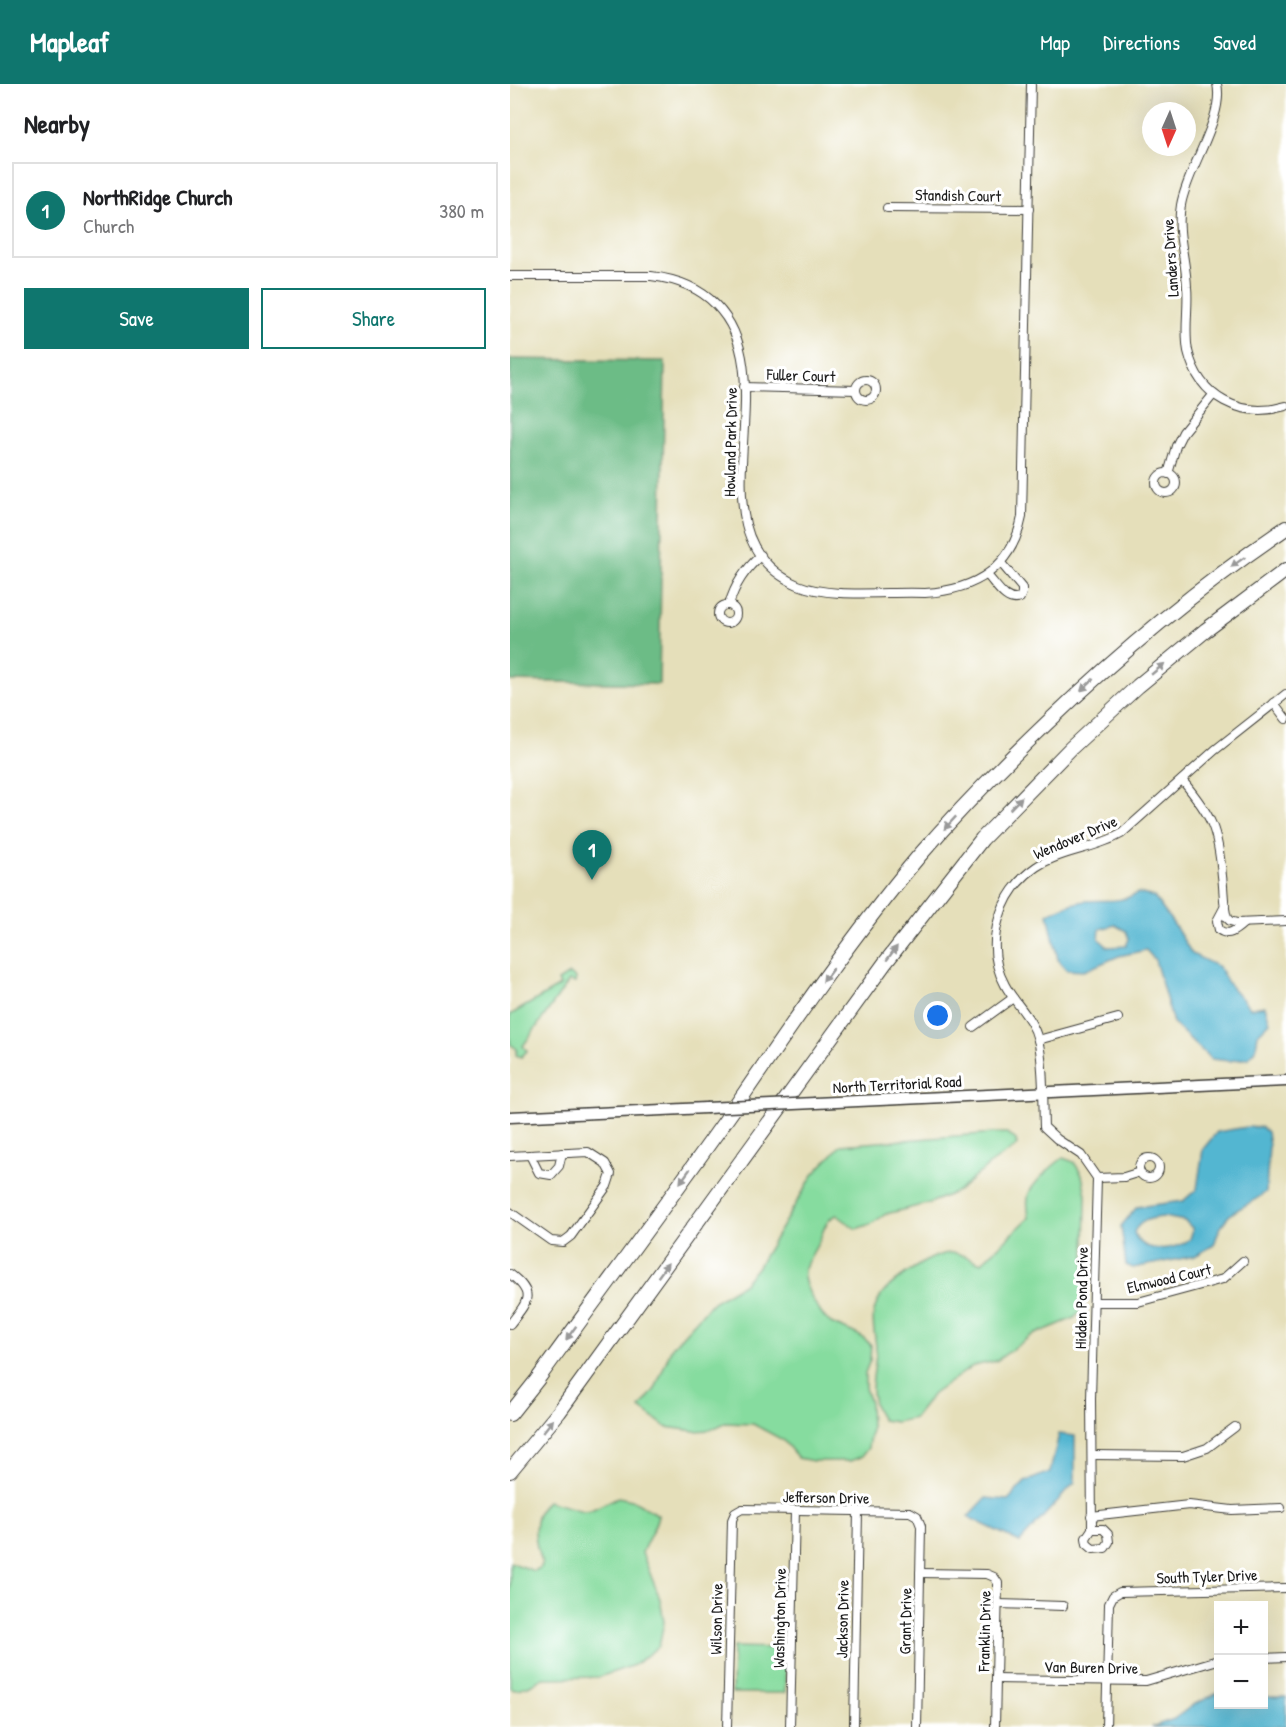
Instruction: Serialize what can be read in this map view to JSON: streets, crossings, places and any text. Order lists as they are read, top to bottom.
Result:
{
  "streets": {
    "main road": ["North Territorial Road"],
    "street": [
      "Standish Court",
      "Landers Drive",
      "Fuller Court",
      "Howland Park Drive",
      "Wendover Drive",
      "Elmwood Court",
      "Hidden Pond Drive",
      "Jefferson Drive",
      "South Tyler Drive",
      "Washington Drive",
      "Wilson Drive",
      "Jackson Drive",
      "Grant Drive",
      "Franklin Drive",
      "Van Buren Drive"
    ]
  },
  "crossings": [
    ["Standish Court", "Howland Park Drive"],
    ["Fuller Court", "Howland Park Drive"],
    ["Wendover Drive", "North Territorial Road"],
    ["Elmwood Court", "Hidden Pond Drive"],
    ["Jefferson Drive", "Washington Drive"],
    ["Jefferson Drive", "Wilson Drive"],
    ["Jefferson Drive", "Jackson Drive"],
    ["Jefferson Drive", "Grant Drive"],
    ["South Tyler Drive", "Van Buren Drive"],
    ["Grant Drive", "Franklin Drive"],
    ["Franklin Drive", "Van Buren Drive"]
  ],
  "north": "bottom",
  "page": {
    "header": "Mapleaf",
    "nav": ["Map", "Directions", "Saved"],
    "heading": "Nearby",
    "list": [
      {
        "mark": "1",
        "name": "NorthRidge Church",
        "note": "Church",
        "value": "380 m"
      }
    ],
    "buttons": ["Save", "Share"],
    "pins": "1",
    "map_buttons": ["+", "−"]
  }
}
